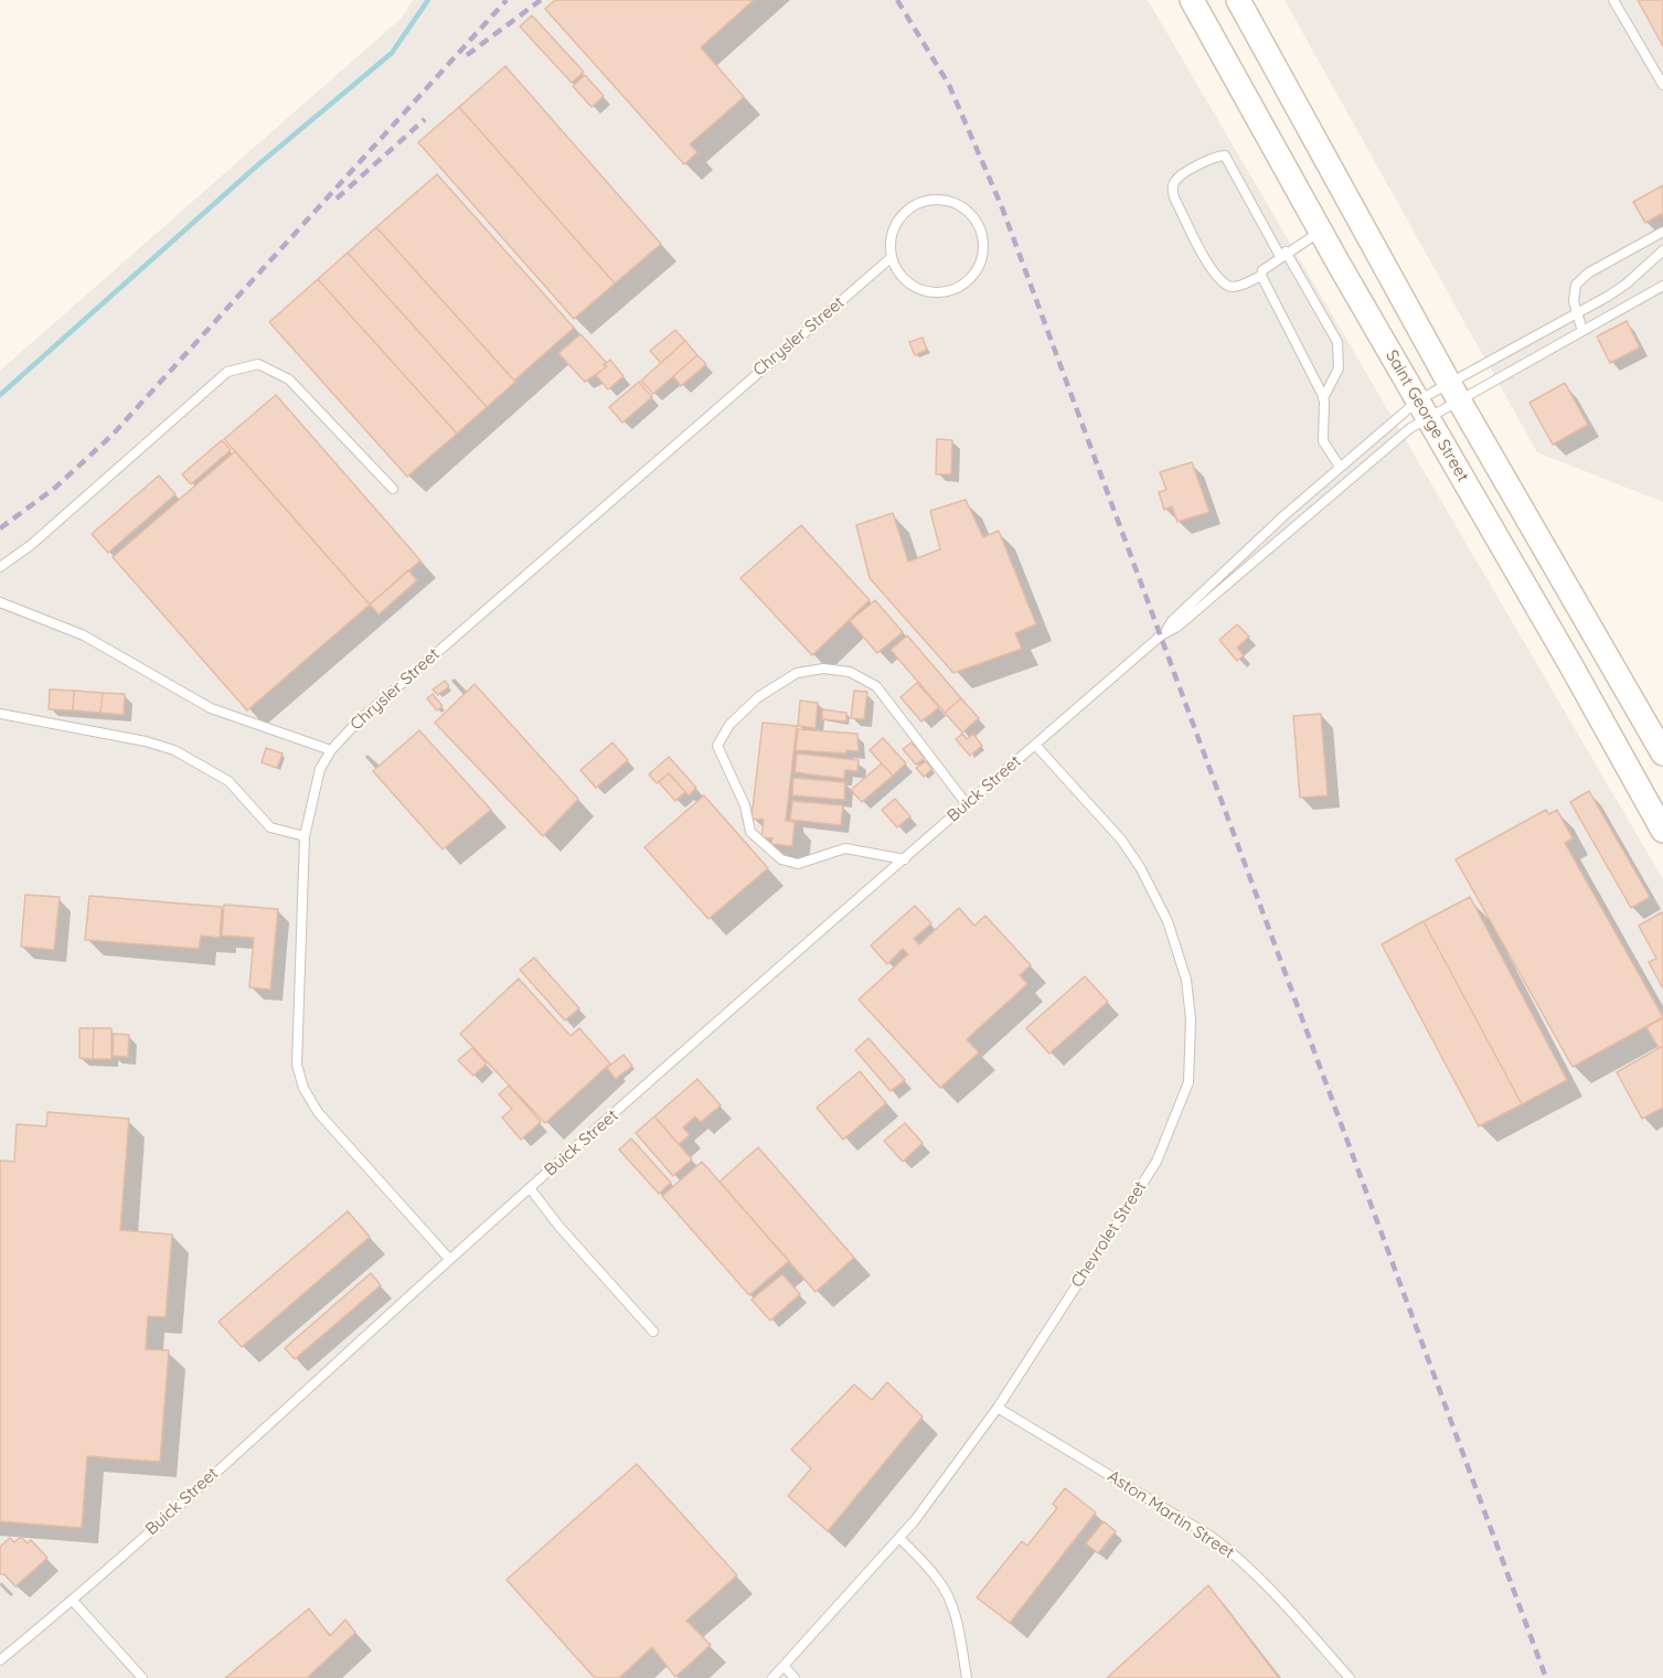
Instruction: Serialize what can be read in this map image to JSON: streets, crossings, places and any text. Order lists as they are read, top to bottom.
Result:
{
  "streets": {
    "main road": ["Saint George Street"],
    "lane": [
      "Chrysler Street",
      "Buick Street",
      "Chevrolet Street",
      "Aston Martin Street"
    ]
  },
  "crossings": [
    ["Chrysler Street", "Buick Street"],
    ["Saint George Street", "Buick Street"],
    ["Buick Street", "Chevrolet Street"],
    ["Chevrolet Street", "Aston Martin Street"]
  ]
}
